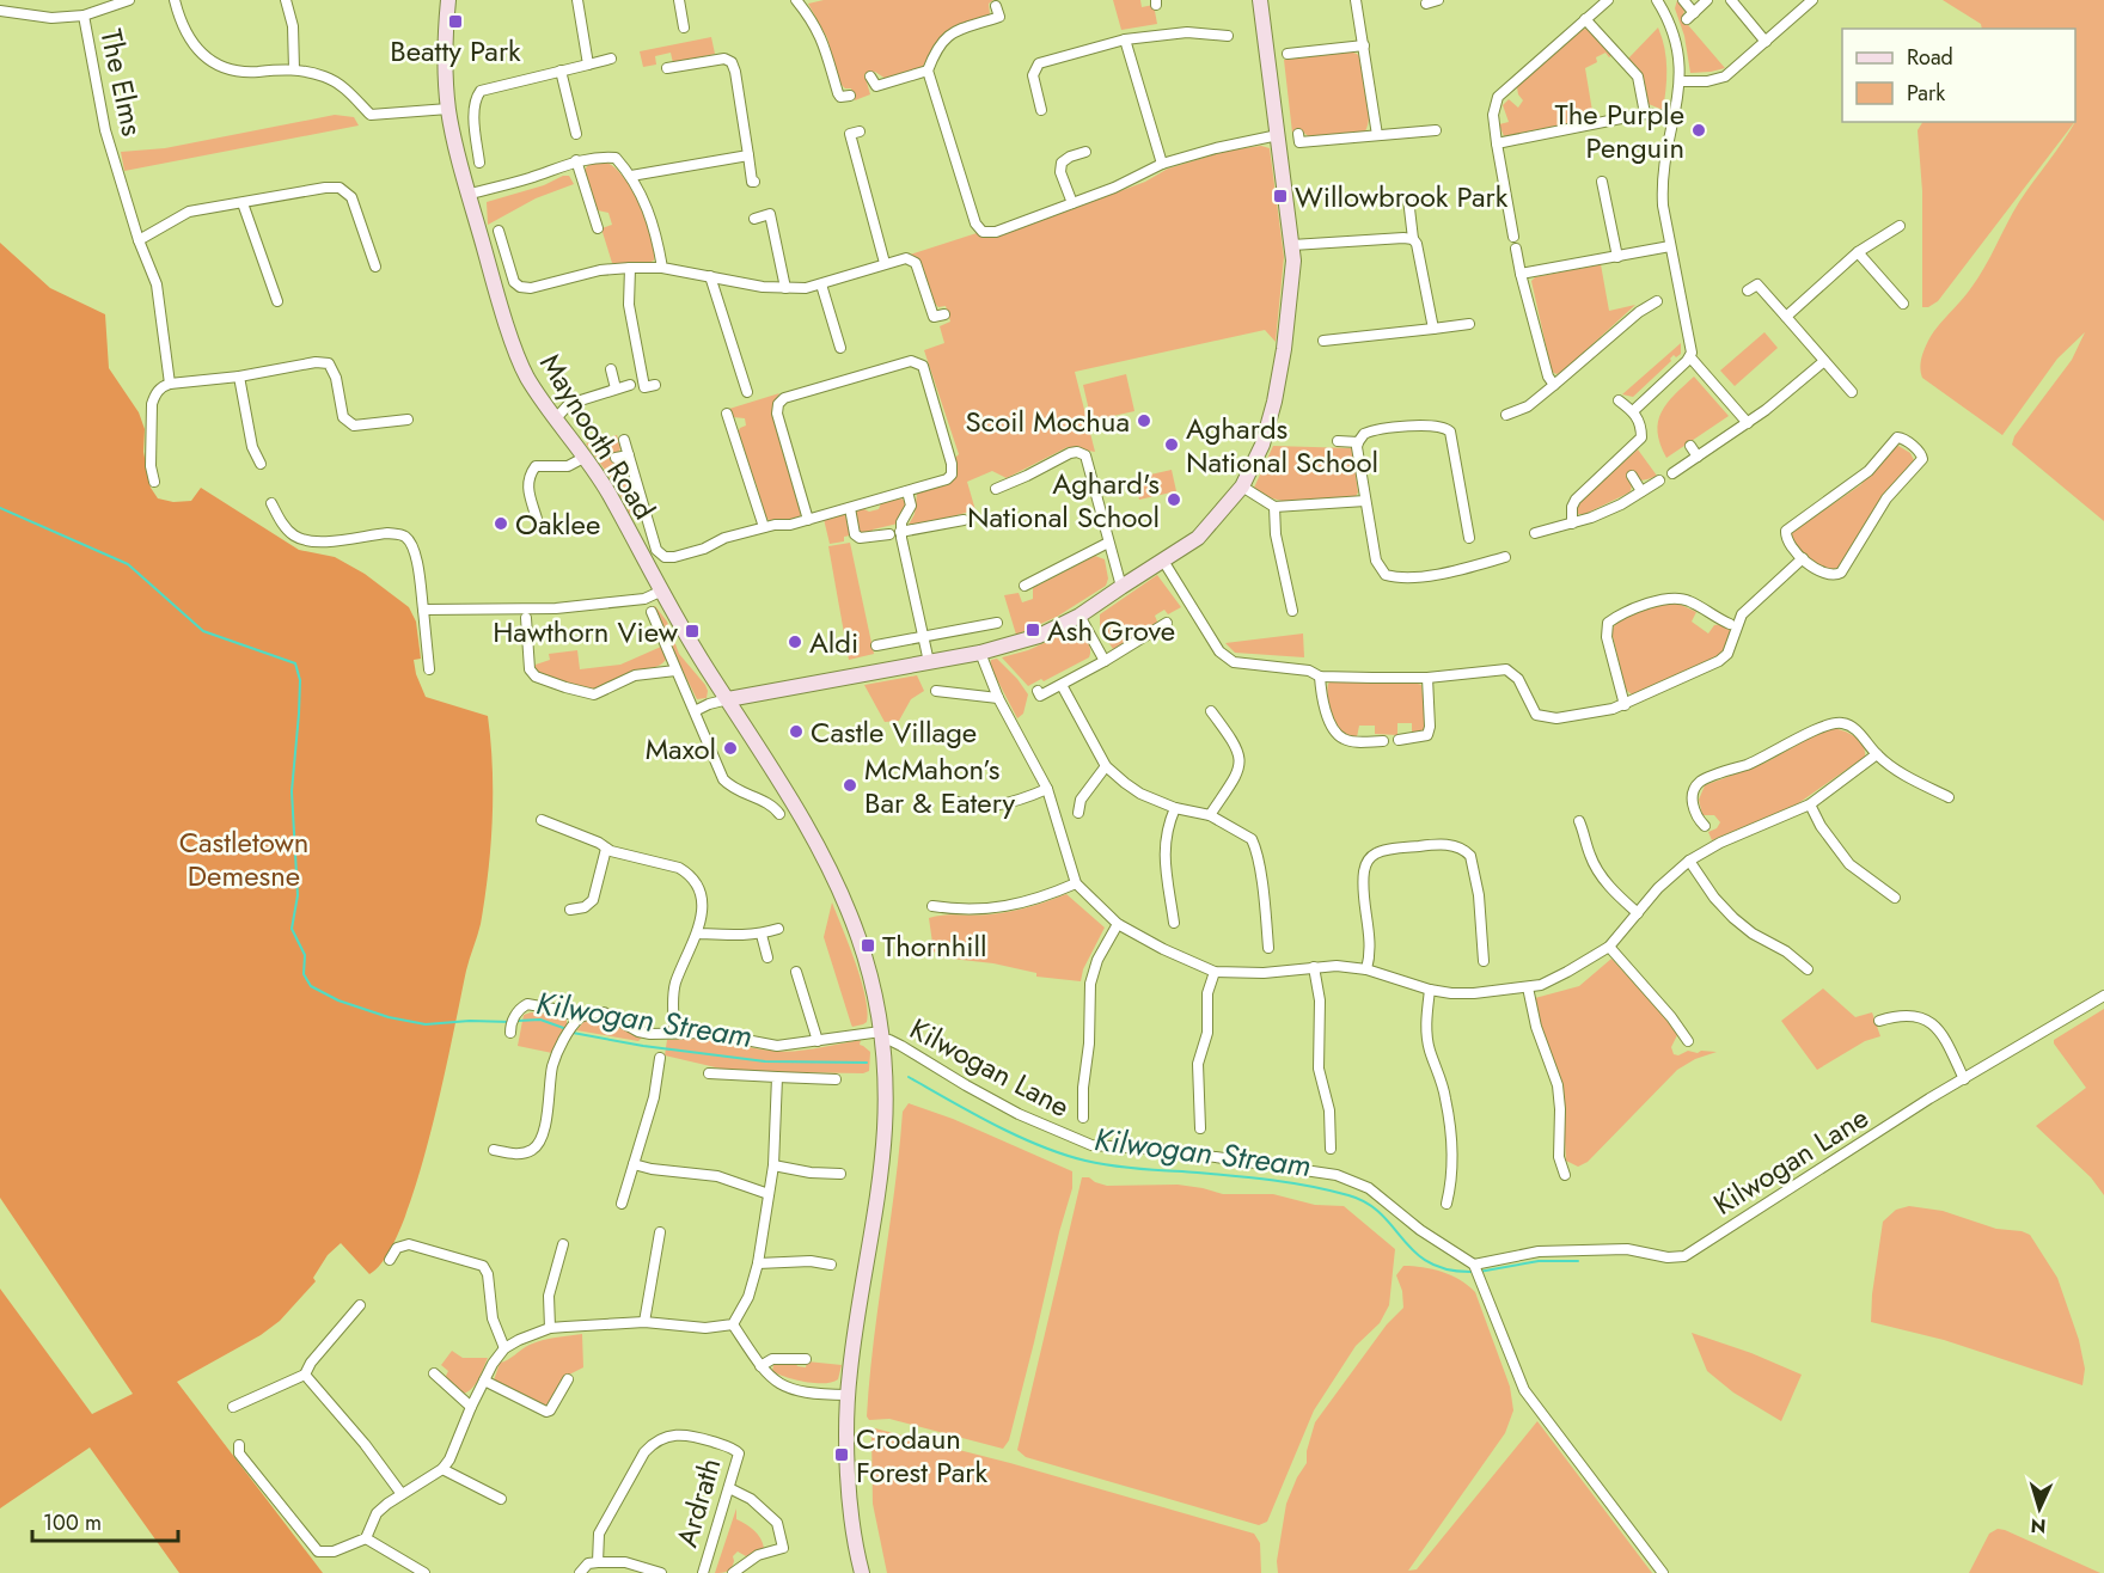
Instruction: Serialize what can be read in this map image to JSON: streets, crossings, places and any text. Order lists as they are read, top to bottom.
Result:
{
  "streets": {
    "main road": ["Maynooth Road"],
    "street": ["The Elms", "Kilwogan Lane", "Ardrath"]
  },
  "crossings": [
    ["Maynooth Road", "Kilwogan Lane"]
  ],
  "water": ["Kilwogan Stream"],
  "parks": ["Castletown Demesne"],
  "places": {
    "transit": [
      "Beatty Park",
      "Willowbrook Park",
      "Ash Grove",
      "Hawthorn View",
      "Thornhill",
      "Crodaun Forest Park"
    ],
    "other": [
      "The Purple Penguin",
      "Scoil Mochua",
      "Aghards National School",
      "Aghard's National School",
      "Oaklee",
      "Aldi",
      "Castle Village",
      "Maxol",
      "McMahon’s Bar & Eatery"
    ]
  },
  "legend": ["Road", "Park"],
  "scale_bar": "100 m",
  "north": "bottom"
}
